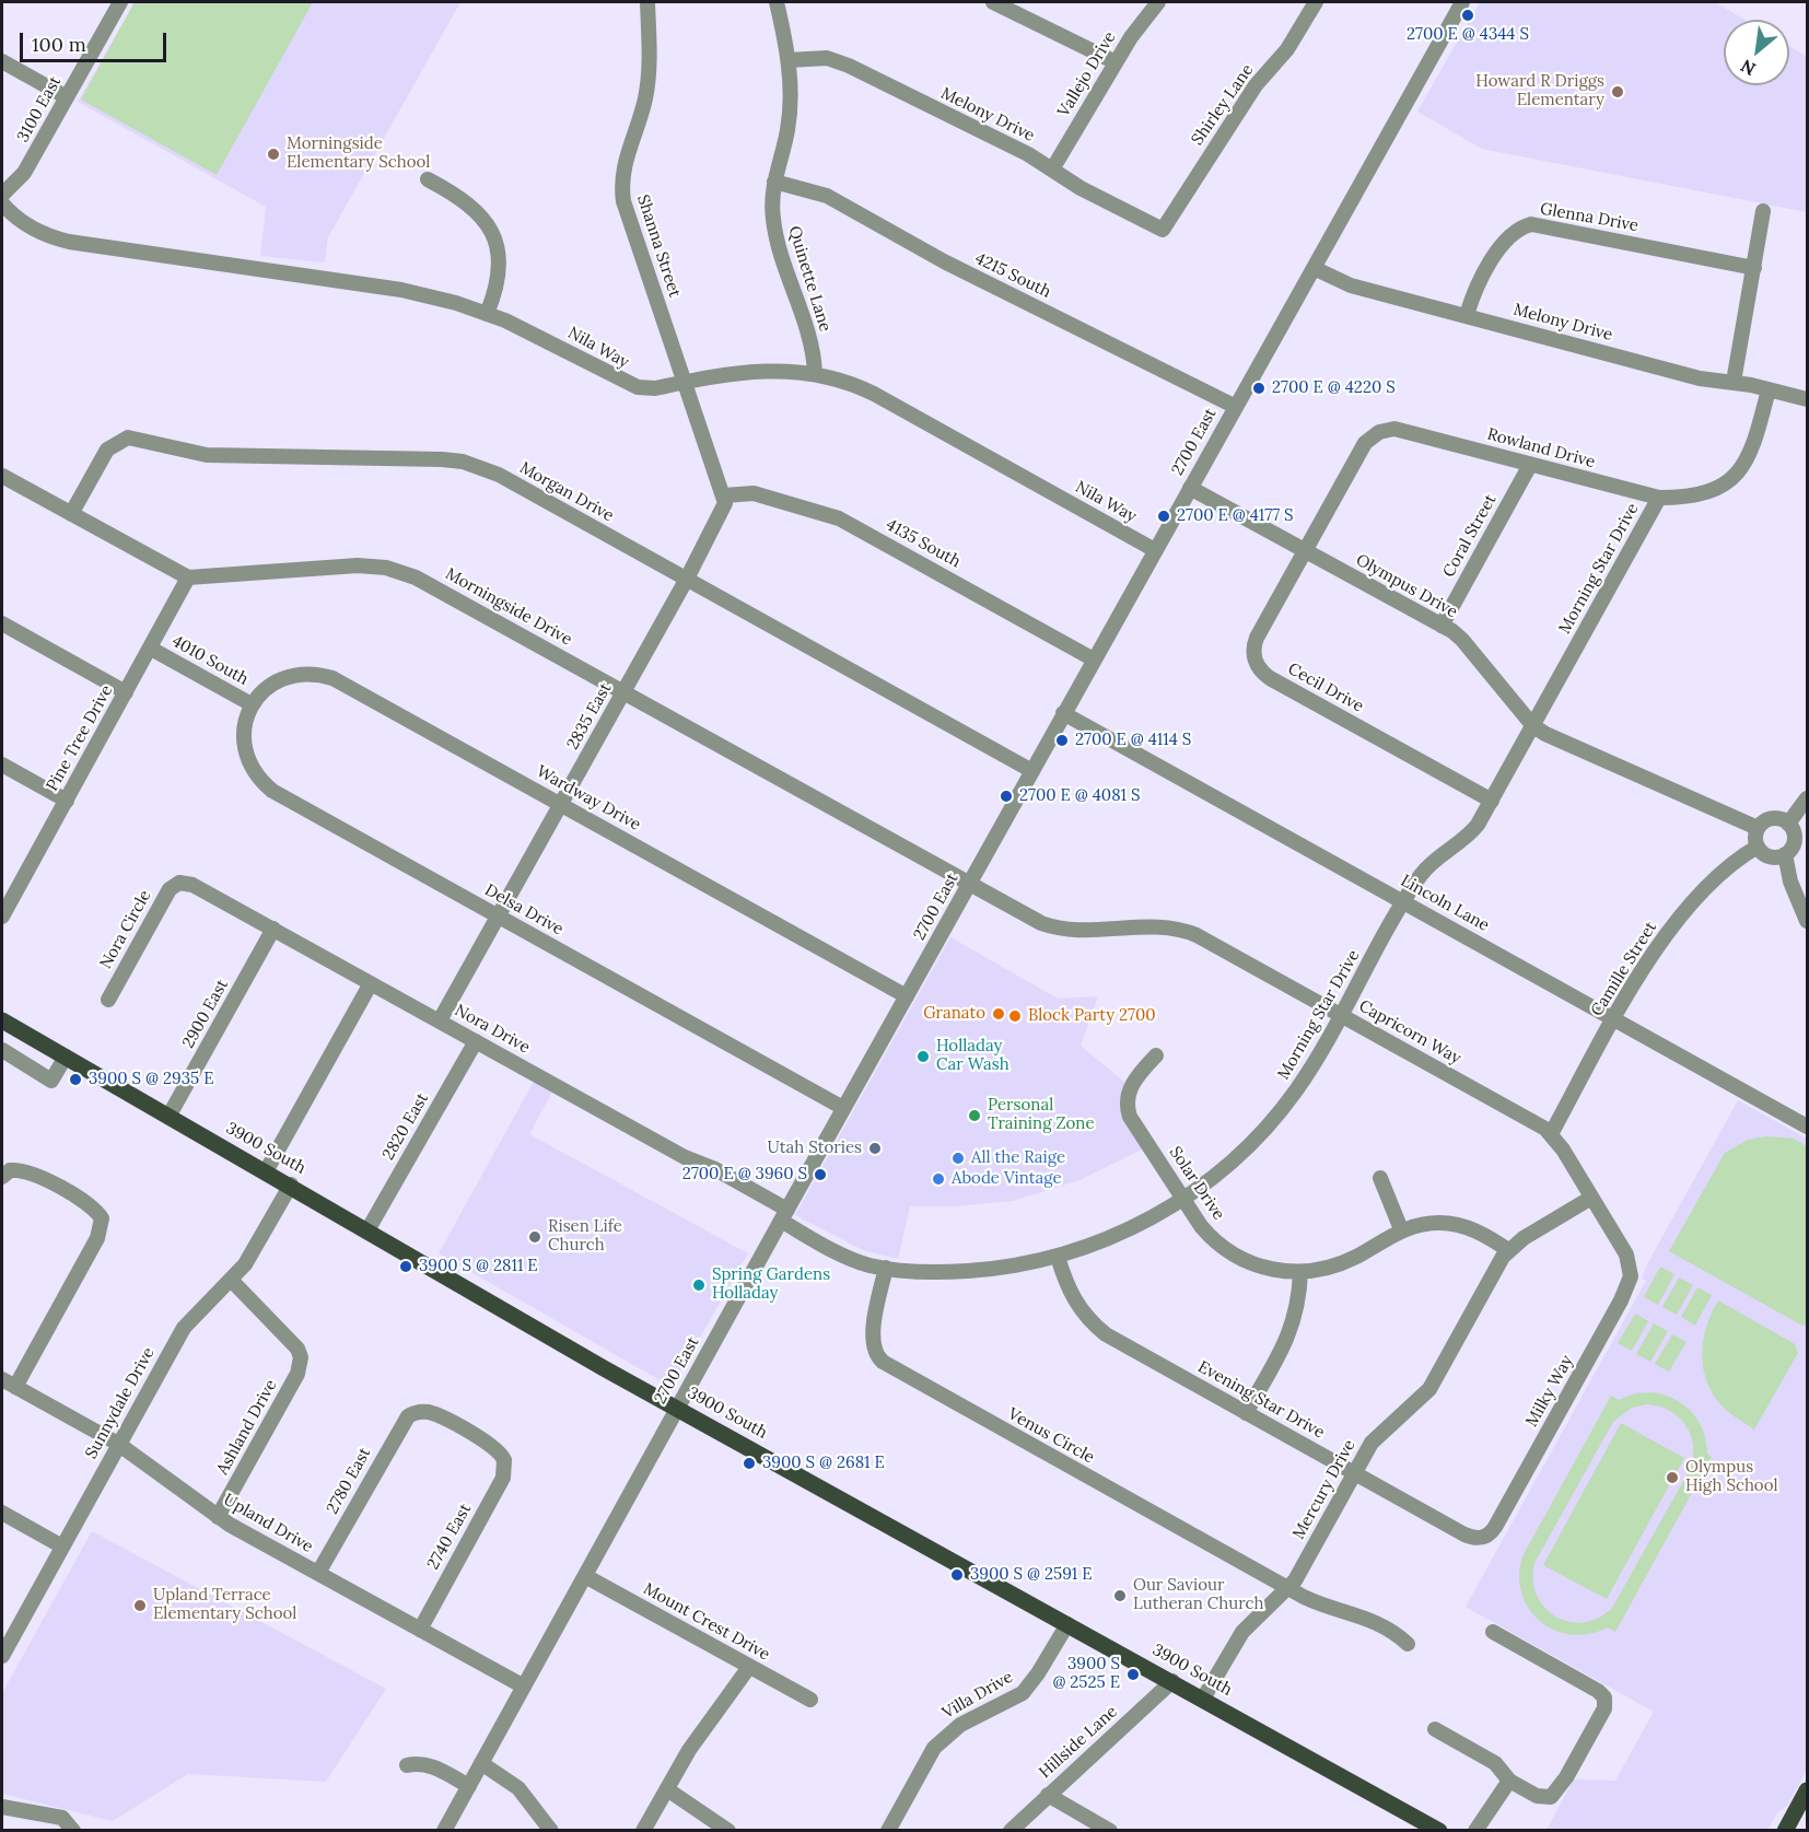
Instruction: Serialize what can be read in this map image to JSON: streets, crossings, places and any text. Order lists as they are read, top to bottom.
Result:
{
  "streets": {
    "main road": ["3900 South"],
    "street": [
      "Vallejo Drive",
      "Shirley Lane",
      "3100 East",
      "Melony Drive",
      "Glenna Drive",
      "Shanna Street",
      "4215 South",
      "Quinette Lane",
      "Nila Way",
      "2700 East",
      "Rowland Drive",
      "Morgan Drive",
      "Coral Street",
      "4135 South",
      "Morning Star Drive",
      "Olympus Drive",
      "Morningside Drive",
      "4010 South",
      "Cecil Drive",
      "2835 East",
      "Pine Tree Drive",
      "Wardway Drive",
      "Lincoln Lane",
      "Delsa Drive",
      "Nora Circle",
      "Camille Street",
      "2900 East",
      "Nora Drive",
      "Capricorn Way",
      "2820 East",
      "Solar Drive",
      "Milky Way",
      "Evening Star Drive",
      "Sunnydale Drive",
      "Ashland Drive",
      "Venus Circle",
      "2780 East",
      "Mercury Drive",
      "Upland Drive",
      "2740 East",
      "Mount Crest Drive",
      "Villa Drive",
      "Hillside Lane"
    ]
  },
  "crossings": [
    ["Vallejo Drive", "Melony Drive"],
    ["Shirley Lane", "Melony Drive"],
    ["Melony Drive", "Glenna Drive"],
    ["Melony Drive", "Quinette Lane"],
    ["Melony Drive", "2700 East"],
    ["Melony Drive", "Rowland Drive"],
    ["Shanna Street", "Nila Way"],
    ["Shanna Street", "4135 South"],
    ["Shanna Street", "2835 East"],
    ["4215 South", "Quinette Lane"],
    ["4215 South", "2700 East"],
    ["Quinette Lane", "Nila Way"],
    ["Nila Way", "2700 East"],
    ["2700 East", "Morgan Drive"],
    ["2700 East", "4135 South"],
    ["2700 East", "Morning Star Drive"],
    ["2700 East", "Olympus Drive"],
    ["2700 East", "Morningside Drive"],
    ["2700 East", "Wardway Drive"],
    ["2700 East", "Lincoln Lane"],
    ["2700 East", "Delsa Drive"],
    ["2700 East", "Nora Drive"],
    ["2700 East", "Capricorn Way"],
    ["2700 East", "3900 South"],
    ["2700 East", "Upland Drive"],
    ["2700 East", "Mount Crest Drive"],
    ["Rowland Drive", "Coral Street"],
    ["Rowland Drive", "Morning Star Drive"],
    ["Rowland Drive", "Olympus Drive"],
    ["Rowland Drive", "Cecil Drive"],
    ["Morgan Drive", "2835 East"],
    ["Coral Street", "Olympus Drive"],
    ["4135 South", "2835 East"],
    ["Morning Star Drive", "Olympus Drive"],
    ["Morning Star Drive", "Cecil Drive"],
    ["Morning Star Drive", "Lincoln Lane"],
    ["Morning Star Drive", "Nora Drive"],
    ["Morning Star Drive", "Capricorn Way"],
    ["Morning Star Drive", "Solar Drive"],
    ["Morning Star Drive", "Evening Star Drive"],
    ["Morning Star Drive", "Venus Circle"],
    ["Olympus Drive", "Cecil Drive"],
    ["Olympus Drive", "Camille Street"],
    ["Morningside Drive", "2835 East"],
    ["Morningside Drive", "Pine Tree Drive"],
    ["Morningside Drive", "Capricorn Way"],
    ["4010 South", "Pine Tree Drive"],
    ["4010 South", "Wardway Drive"],
    ["4010 South", "Delsa Drive"],
    ["2835 East", "Wardway Drive"],
    ["2835 East", "Delsa Drive"],
    ["2835 East", "Nora Drive"],
    ["Wardway Drive", "Delsa Drive"],
    ["Lincoln Lane", "Camille Street"],
    ["Nora Circle", "Nora Drive"],
    ["Camille Street", "Capricorn Way"],
    ["2900 East", "Nora Drive"],
    ["2900 East", "3900 South"],
    ["Nora Drive", "2820 East"],
    ["Capricorn Way", "Milky Way"],
    ["Capricorn Way", "Mercury Drive"],
    ["2820 East", "3900 South"],
    ["3900 South", "Sunnydale Drive"],
    ["3900 South", "Mercury Drive"],
    ["3900 South", "Villa Drive"],
    ["3900 South", "Hillside Lane"],
    ["Solar Drive", "Mercury Drive"],
    ["Milky Way", "Evening Star Drive"],
    ["Evening Star Drive", "Mercury Drive"],
    ["Sunnydale Drive", "Ashland Drive"],
    ["Sunnydale Drive", "Upland Drive"],
    ["Ashland Drive", "Upland Drive"],
    ["Venus Circle", "Mercury Drive"],
    ["2780 East", "Upland Drive"],
    ["2780 East", "2740 East"],
    ["Upland Drive", "2740 East"]
  ],
  "places": [
    "2700 E @ 4344 S",
    "Howard R Driggs Elementary",
    "Morningside Elementary School",
    "2700 E @ 4220 S",
    "2700 E @ 4177 S",
    "2700 E @ 4114 S",
    "2700 E @ 4081 S",
    "Granato",
    "Block Party 2700",
    "Holladay Car Wash",
    "3900 S @ 2935 E",
    "Personal Training Zone",
    "Utah Stories",
    "All the Raige",
    "2700 E @ 3960 S",
    "Abode Vintage",
    "Risen Life Church",
    "3900 S @ 2811 E",
    "Spring Gardens Holladay",
    "3900 S @ 2681 E",
    "Olympus High School",
    "3900 S @ 2591 E",
    "Our Saviour Lutheran Church",
    "Upland Terrace Elementary School",
    "3900 S @ 2525 E"
  ],
  "scale_bar": "100 m",
  "north": "bottom left"
}
